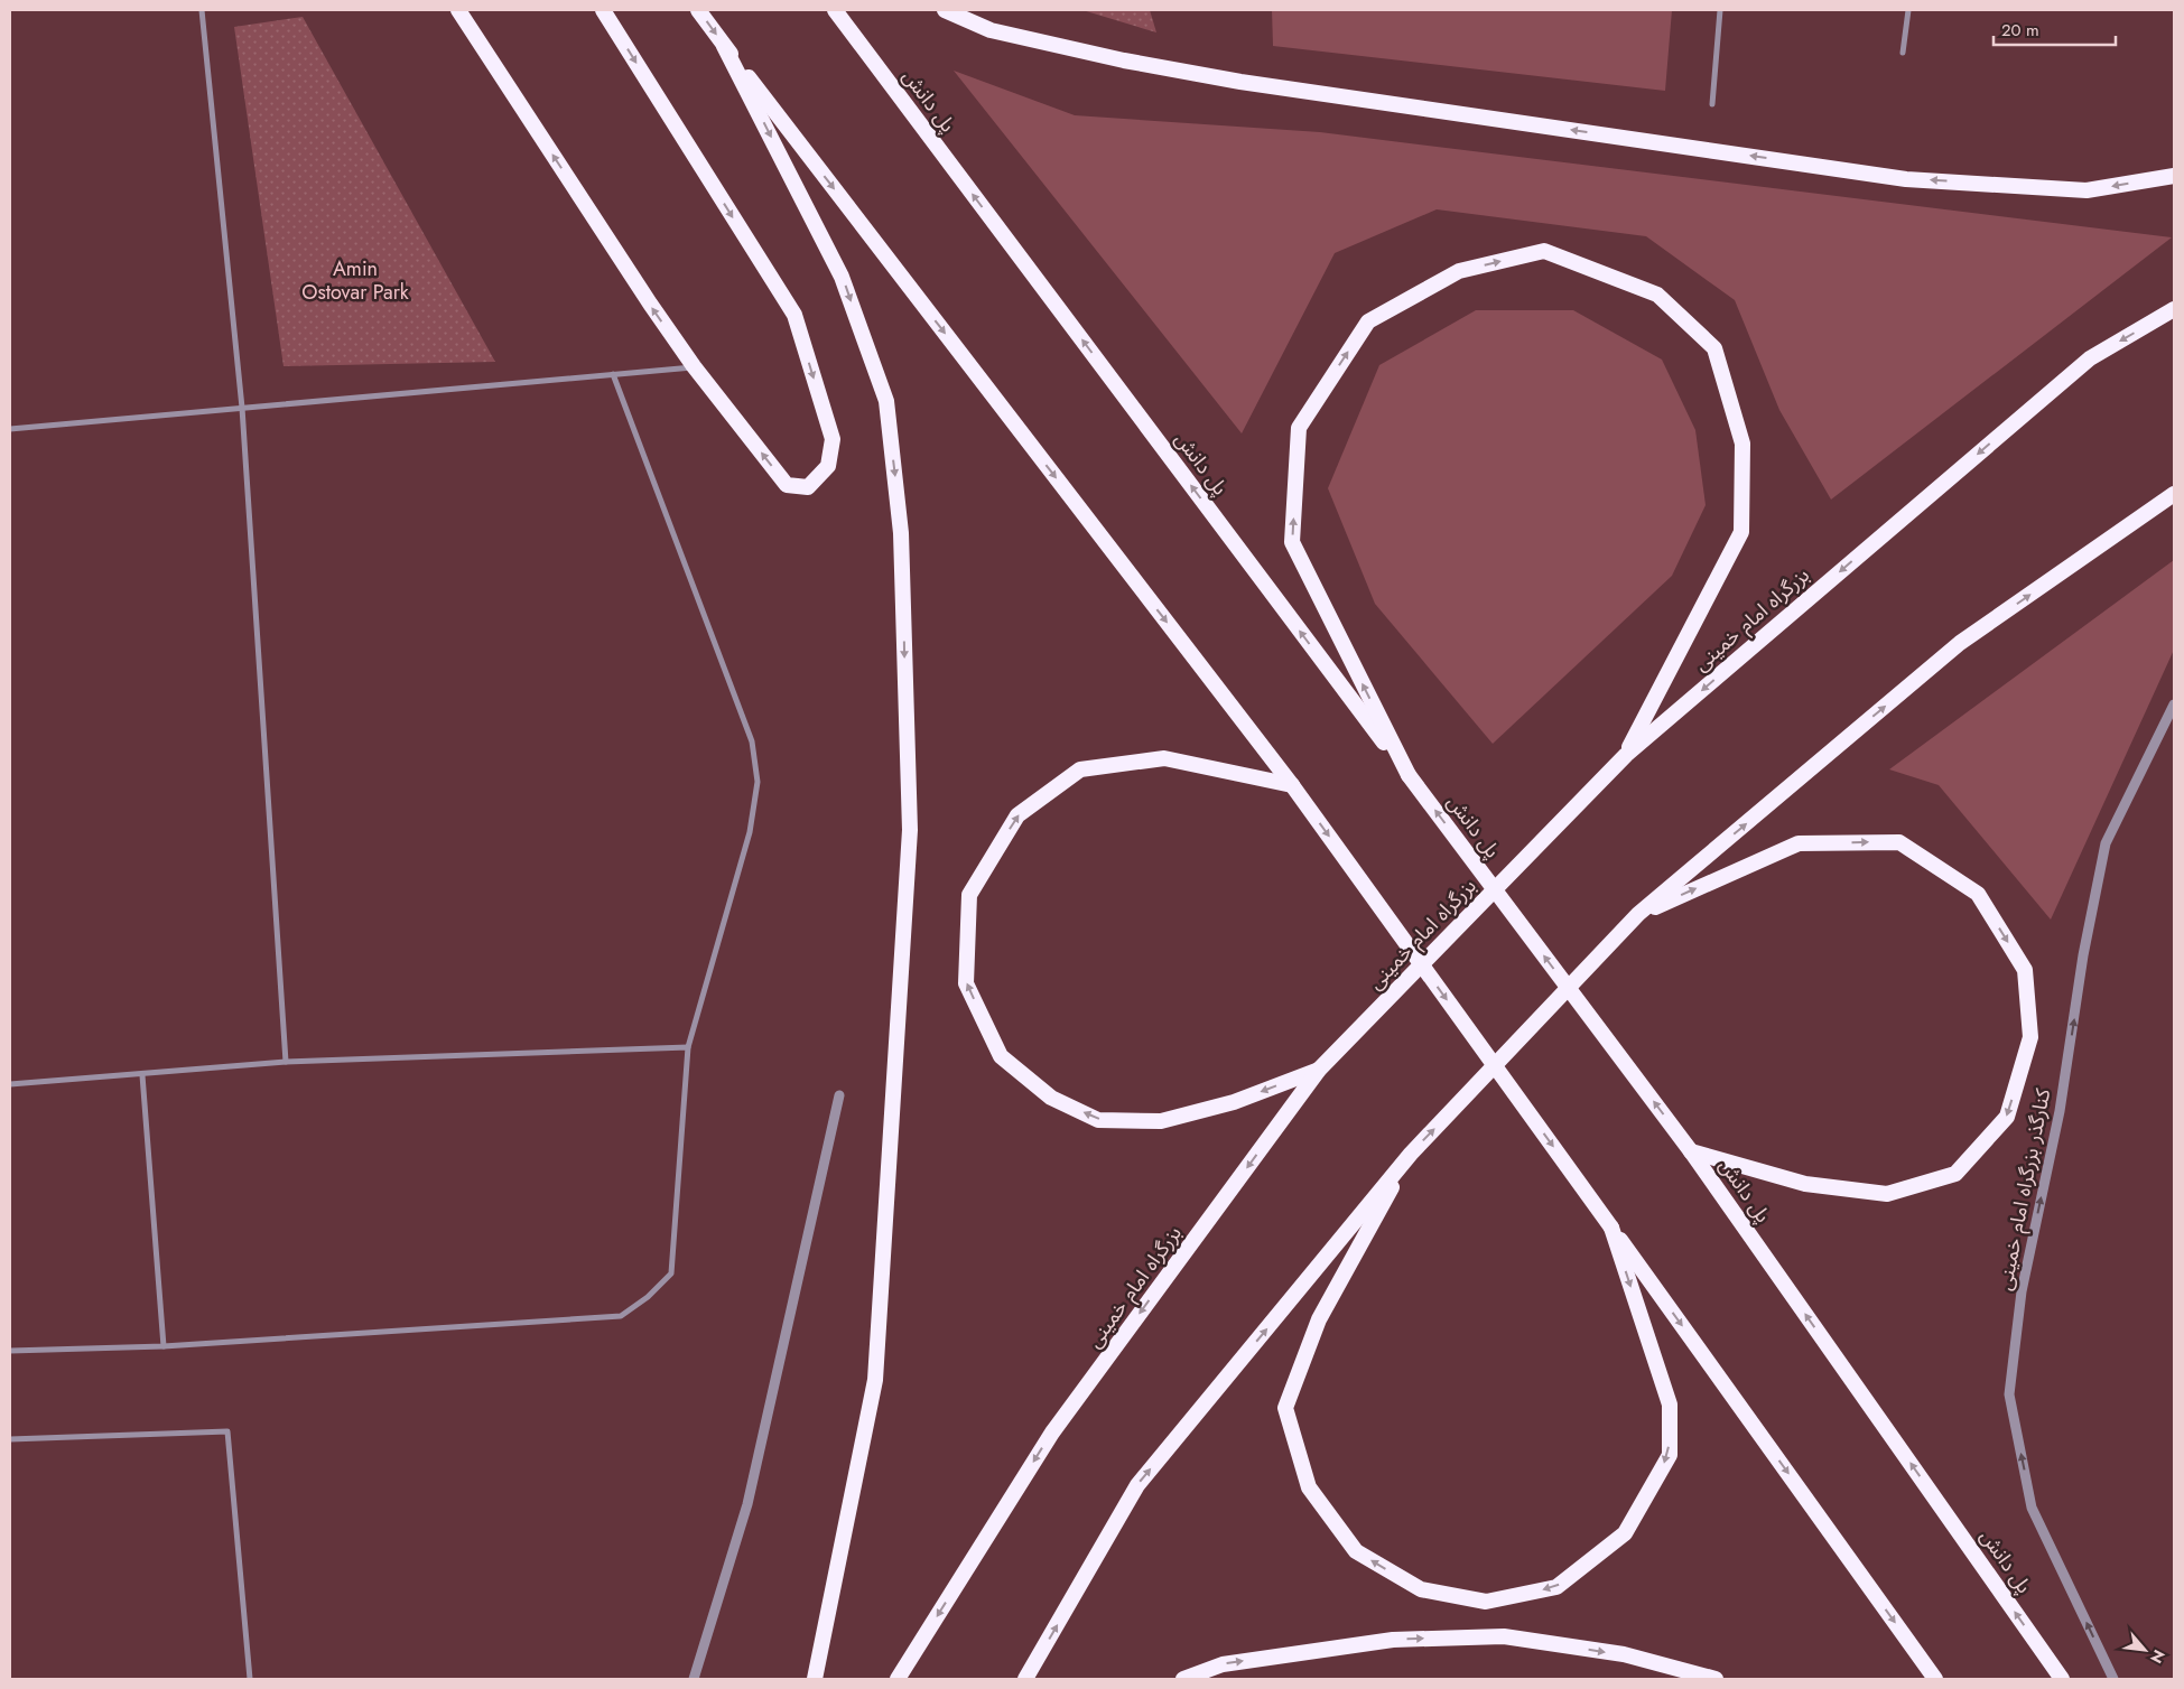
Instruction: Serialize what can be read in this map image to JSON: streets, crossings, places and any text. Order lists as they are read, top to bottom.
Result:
{
  "streets": {
    "highway": ["پل دانش", "بزرگراه امام خمینی"],
    "street": ["کنارگذر بزرگراه امام خمینی"]
  },
  "one_way": ["کنارگذر بزرگراه امام خمینی"],
  "parks": ["Amin Ostovar Park"],
  "scale_bar": "20 m",
  "north": "bottom right"
}
